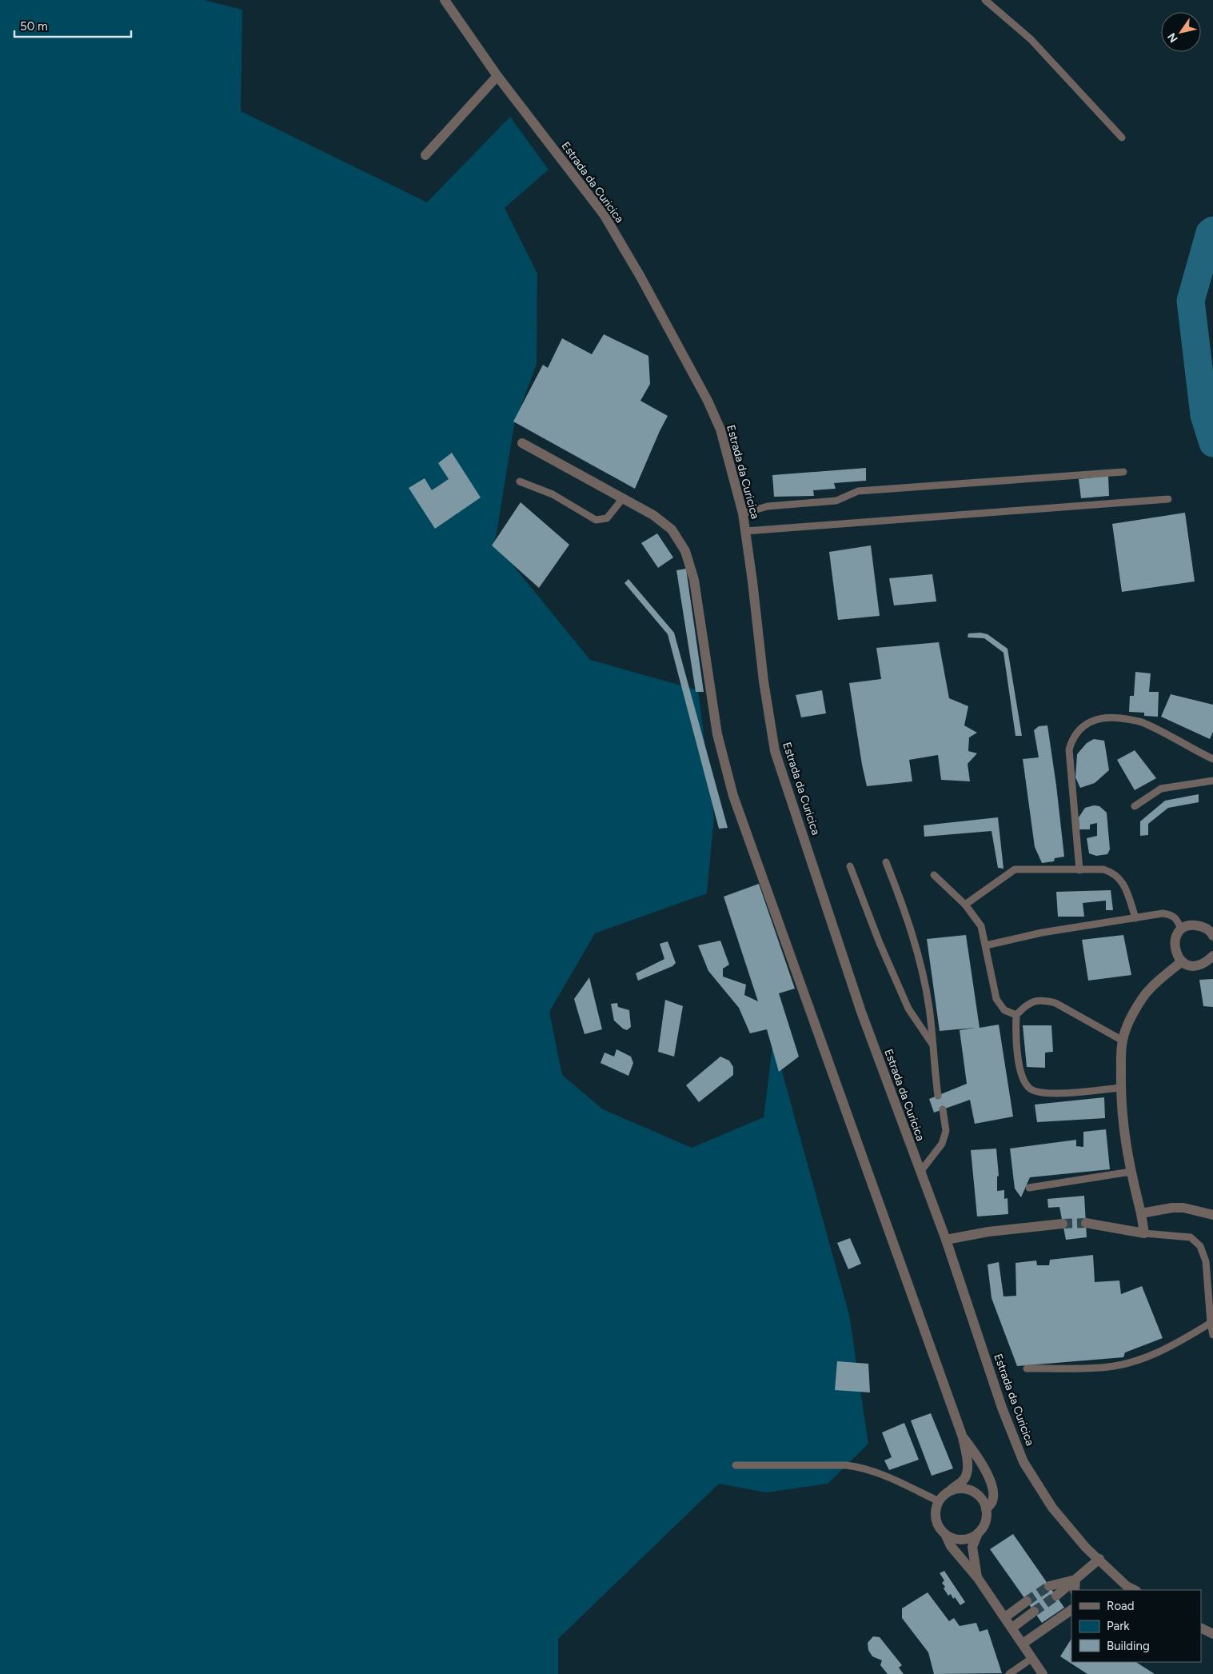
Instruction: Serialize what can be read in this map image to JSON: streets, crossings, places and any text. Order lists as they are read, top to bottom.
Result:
{
  "streets": {
    "street": ["Estrada da Curicica"]
  },
  "legend": ["Road", "Park", "Building"],
  "scale_bar": "50 m",
  "north": "bottom left"
}
